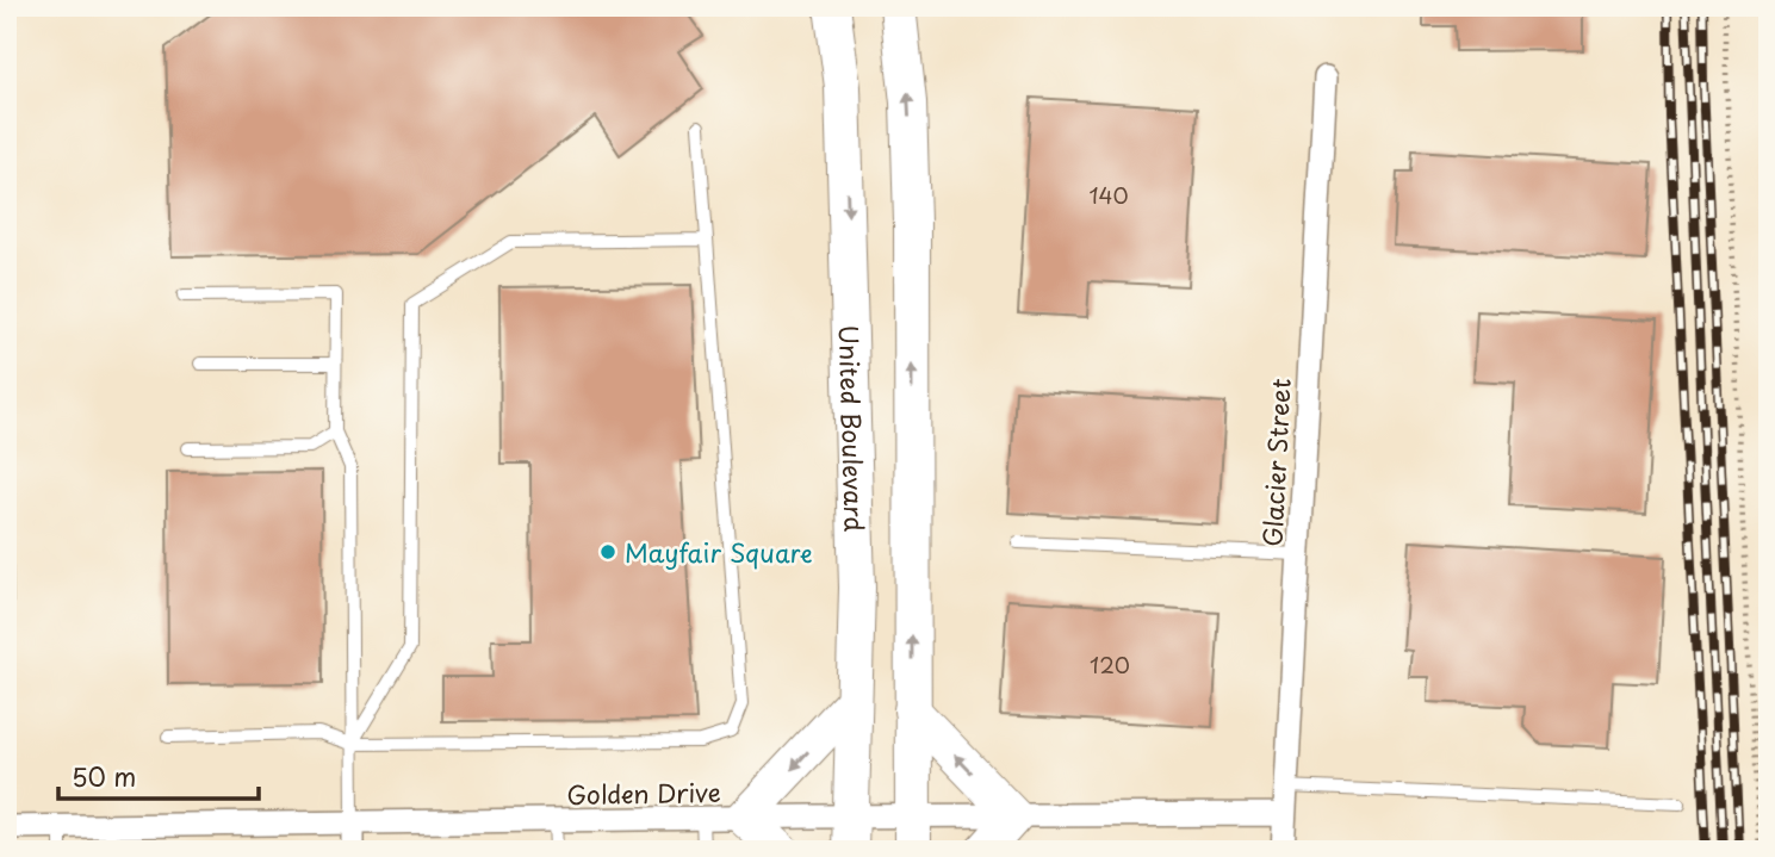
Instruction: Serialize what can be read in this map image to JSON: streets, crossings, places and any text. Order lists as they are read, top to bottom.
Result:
{
  "streets": {
    "main road": ["United Boulevard"],
    "street": ["Glacier Street", "Golden Drive"]
  },
  "crossings": [
    ["United Boulevard", "Golden Drive"],
    ["Glacier Street", "Golden Drive"]
  ],
  "places": ["Mayfair Square"],
  "house_numbers": ["140", "120"],
  "scale_bar": "50 m"
}
